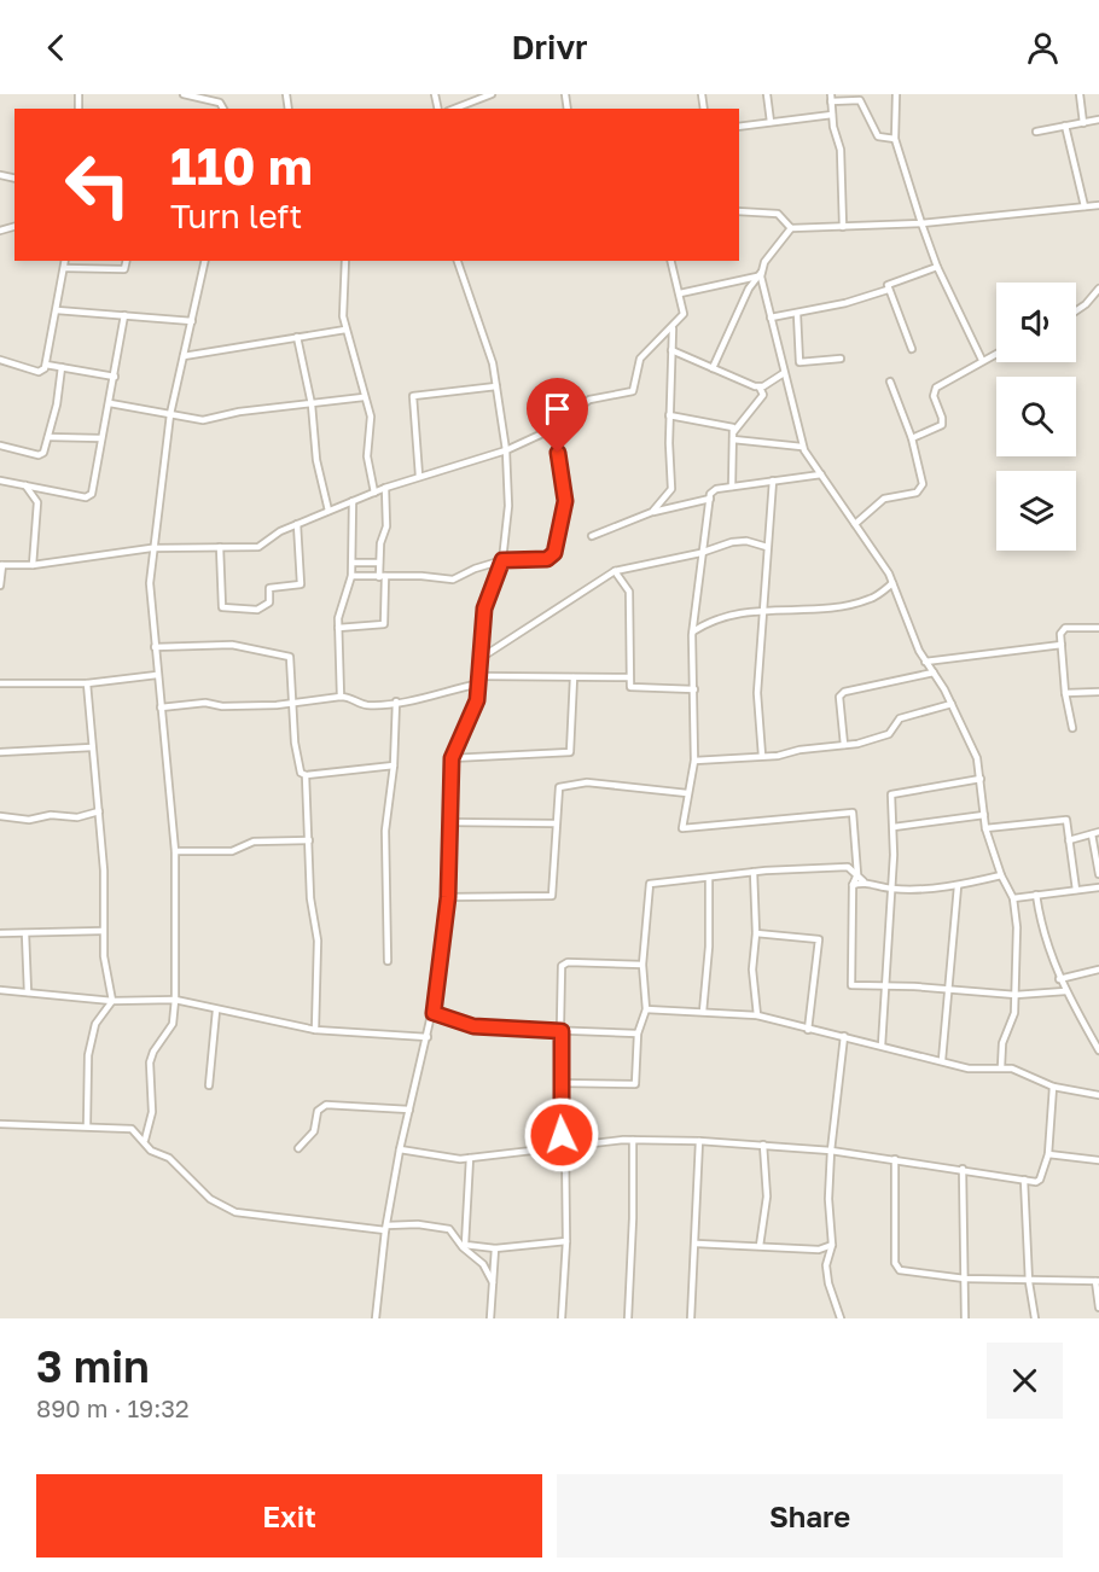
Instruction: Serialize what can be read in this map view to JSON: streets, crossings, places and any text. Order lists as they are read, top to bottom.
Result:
{
  "page": {
    "header": "Drivr",
    "turn": ["110 m", "Turn left"],
    "heading": ["3 min", "890 m · 19:32"],
    "buttons": ["Exit", "Share"]
  }
}
